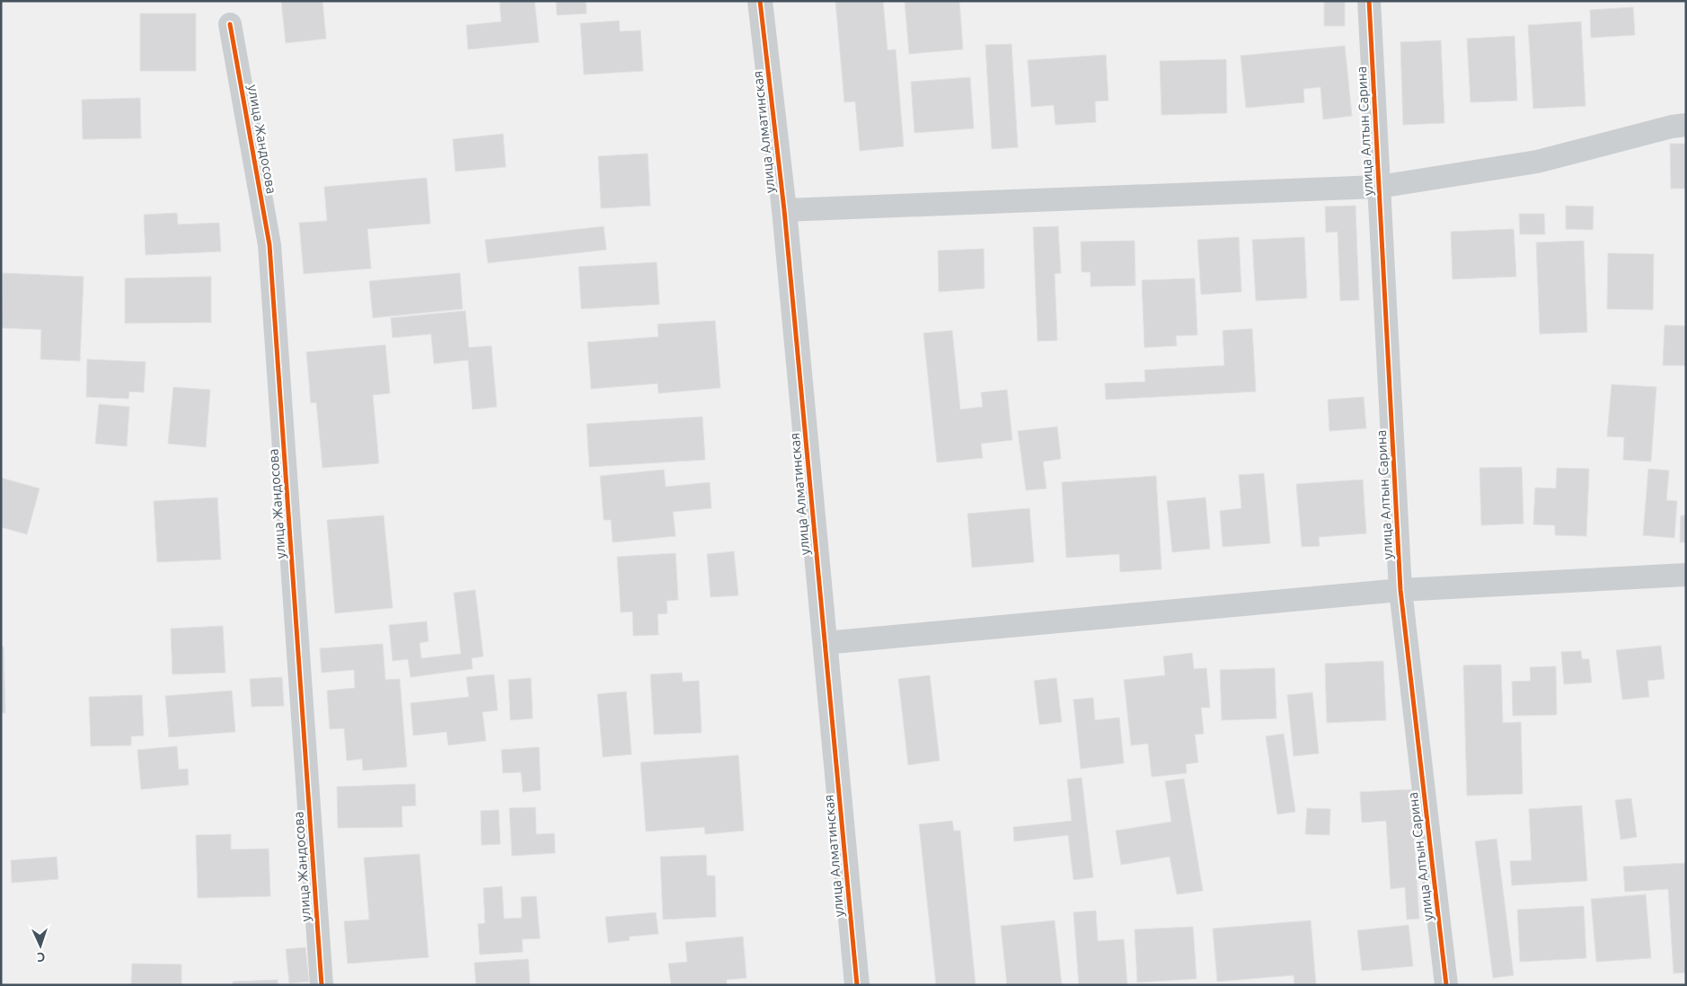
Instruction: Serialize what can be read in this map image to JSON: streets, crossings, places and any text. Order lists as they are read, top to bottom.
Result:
{
  "streets": {
    "street": ["улица Алтын Сарина", "улица Алматинская", "улица Жандосова"]
  },
  "north": "bottom"
}
